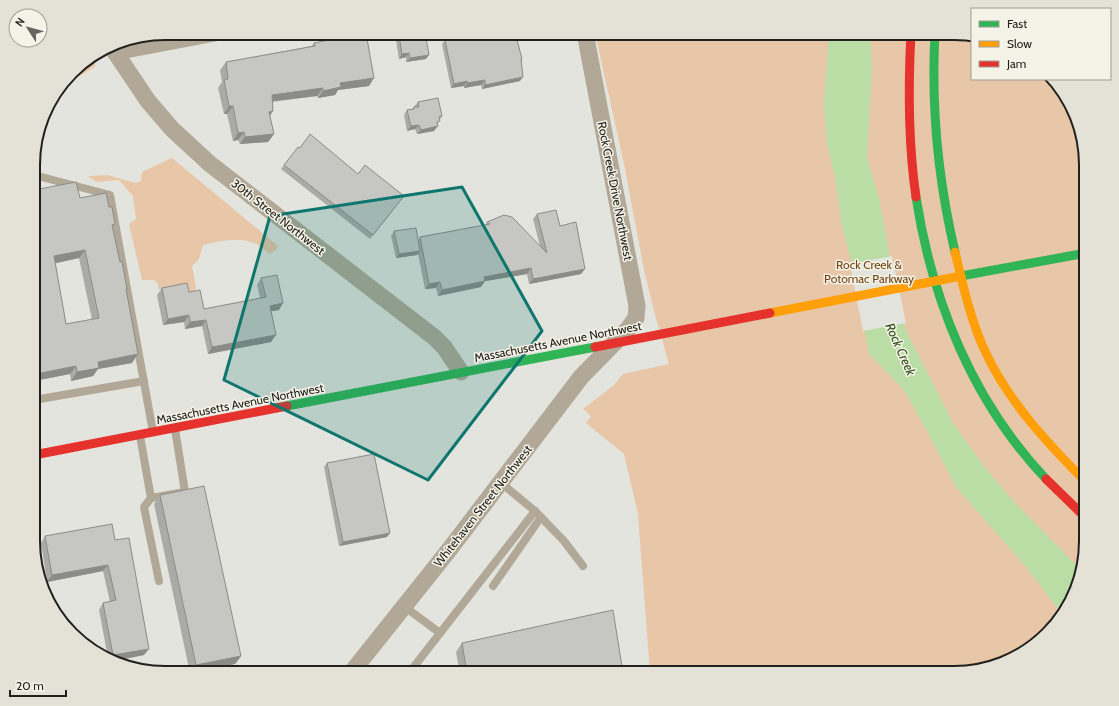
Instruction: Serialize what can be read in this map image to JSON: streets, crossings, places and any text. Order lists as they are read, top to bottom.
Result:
{
  "streets": {
    "main road": ["Massachusetts Avenue Northwest"],
    "street": ["Rock Creek Drive Northwest", "30th Street Northwest", "Whitehaven Street Northwest"]
  },
  "crossings": [
    ["Rock Creek Drive Northwest", "Massachusetts Avenue Northwest"],
    ["Rock Creek Drive Northwest", "Whitehaven Street Northwest"],
    ["30th Street Northwest", "Massachusetts Avenue Northwest"],
    ["Massachusetts Avenue Northwest", "Whitehaven Street Northwest"]
  ],
  "water": ["Rock Creek"],
  "parks": ["Rock Creek & Potomac Parkway"],
  "legend": ["Fast", "Slow", "Jam"],
  "scale_bar": "20 m",
  "north": "top left"
}
